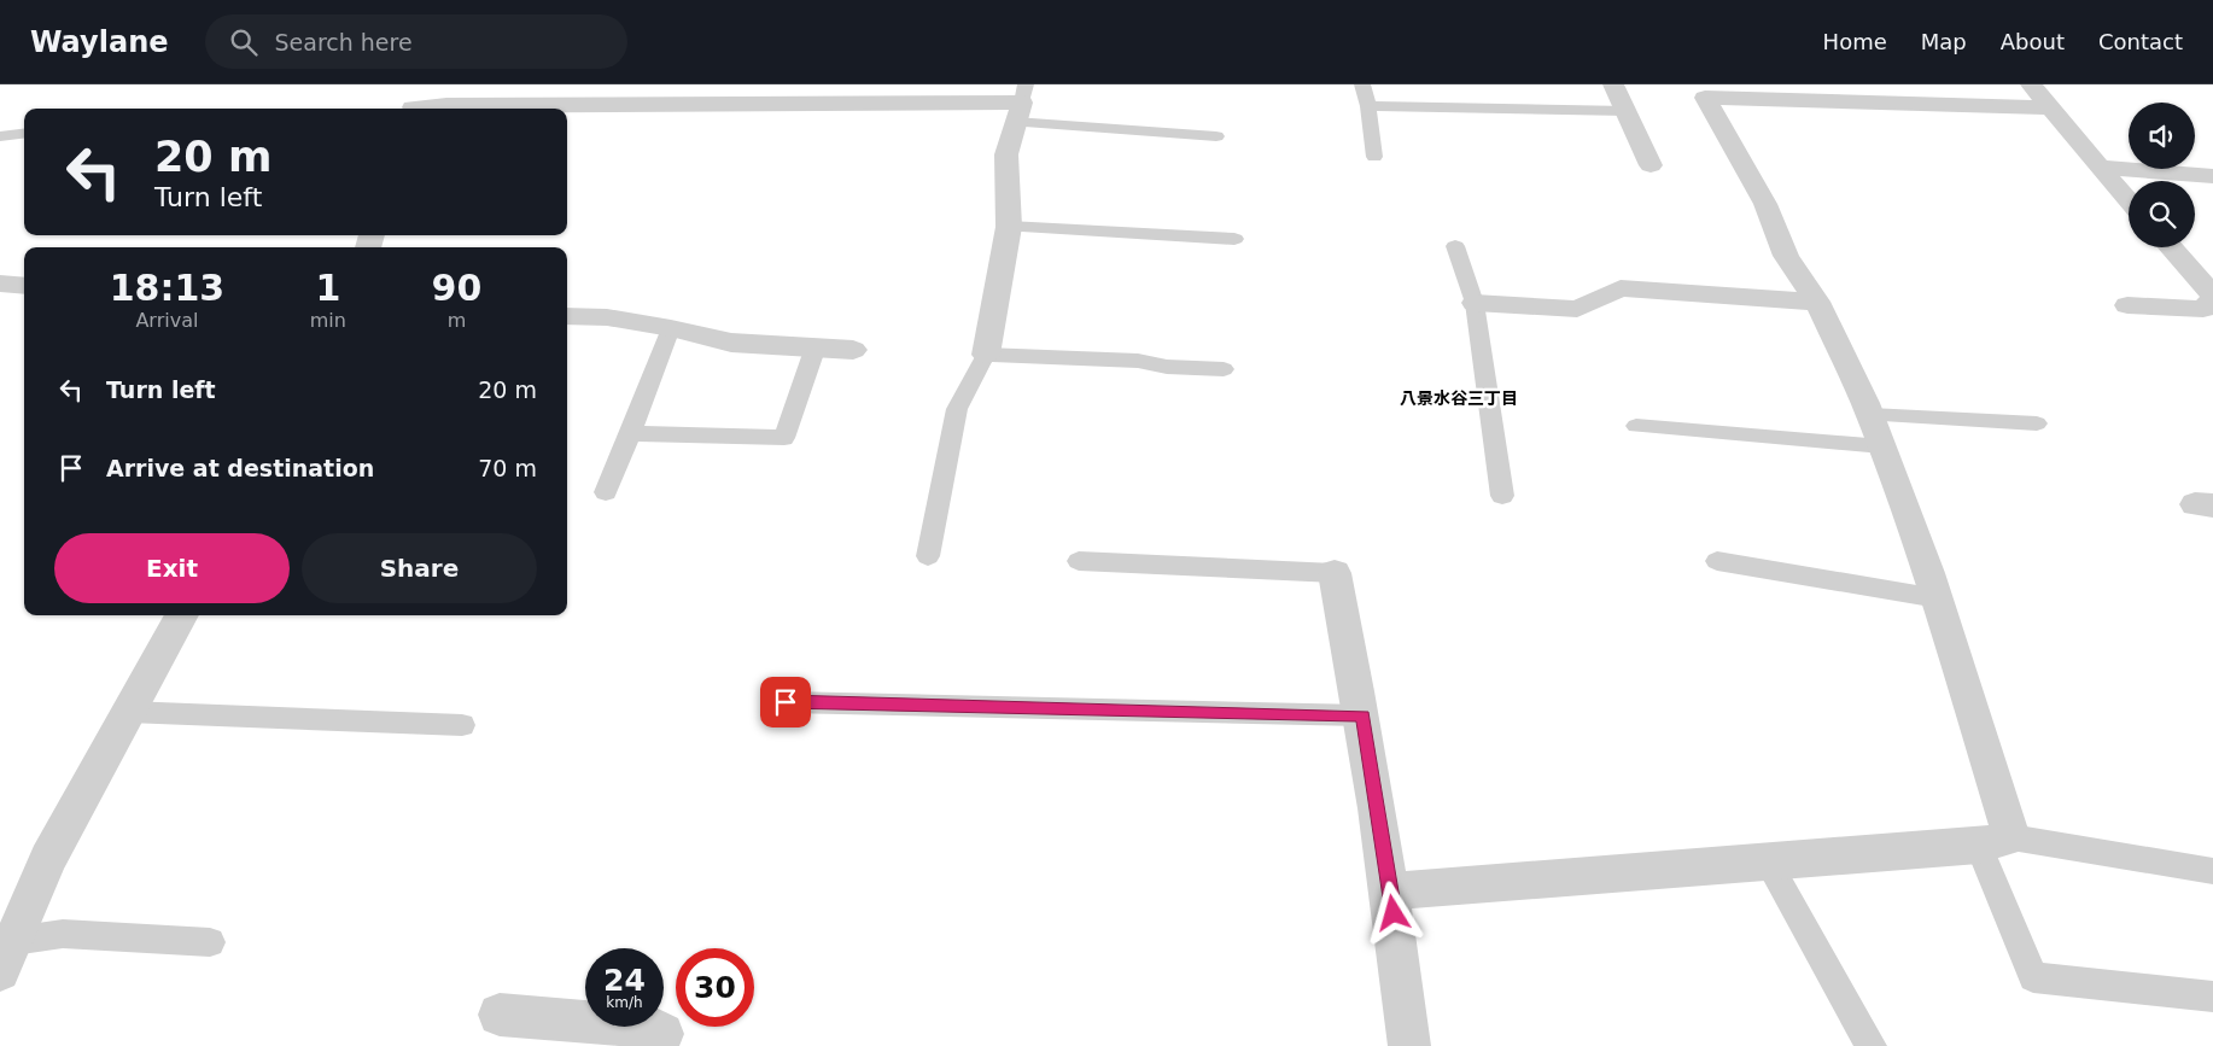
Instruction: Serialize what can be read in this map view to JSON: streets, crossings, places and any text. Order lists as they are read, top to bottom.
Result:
{
  "districts": ["八景水谷三丁目"],
  "page": {
    "header": "Waylane",
    "search": "Search here",
    "nav": [
      "Home",
      "Map",
      "About",
      "Contact"
    ],
    "turn": ["20 m", "Turn left"],
    "eta": [
      "18:13",
      "Arrival",
      "1",
      "min",
      "90",
      "m"
    ],
    "list": [
      {
        "name": "Turn left",
        "value": "20 m"
      },
      {
        "name": "Arrive at destination",
        "value": "70 m"
      }
    ],
    "buttons": ["Exit", "Share"],
    "speed": "24 km/h",
    "limit": "30"
  }
}
